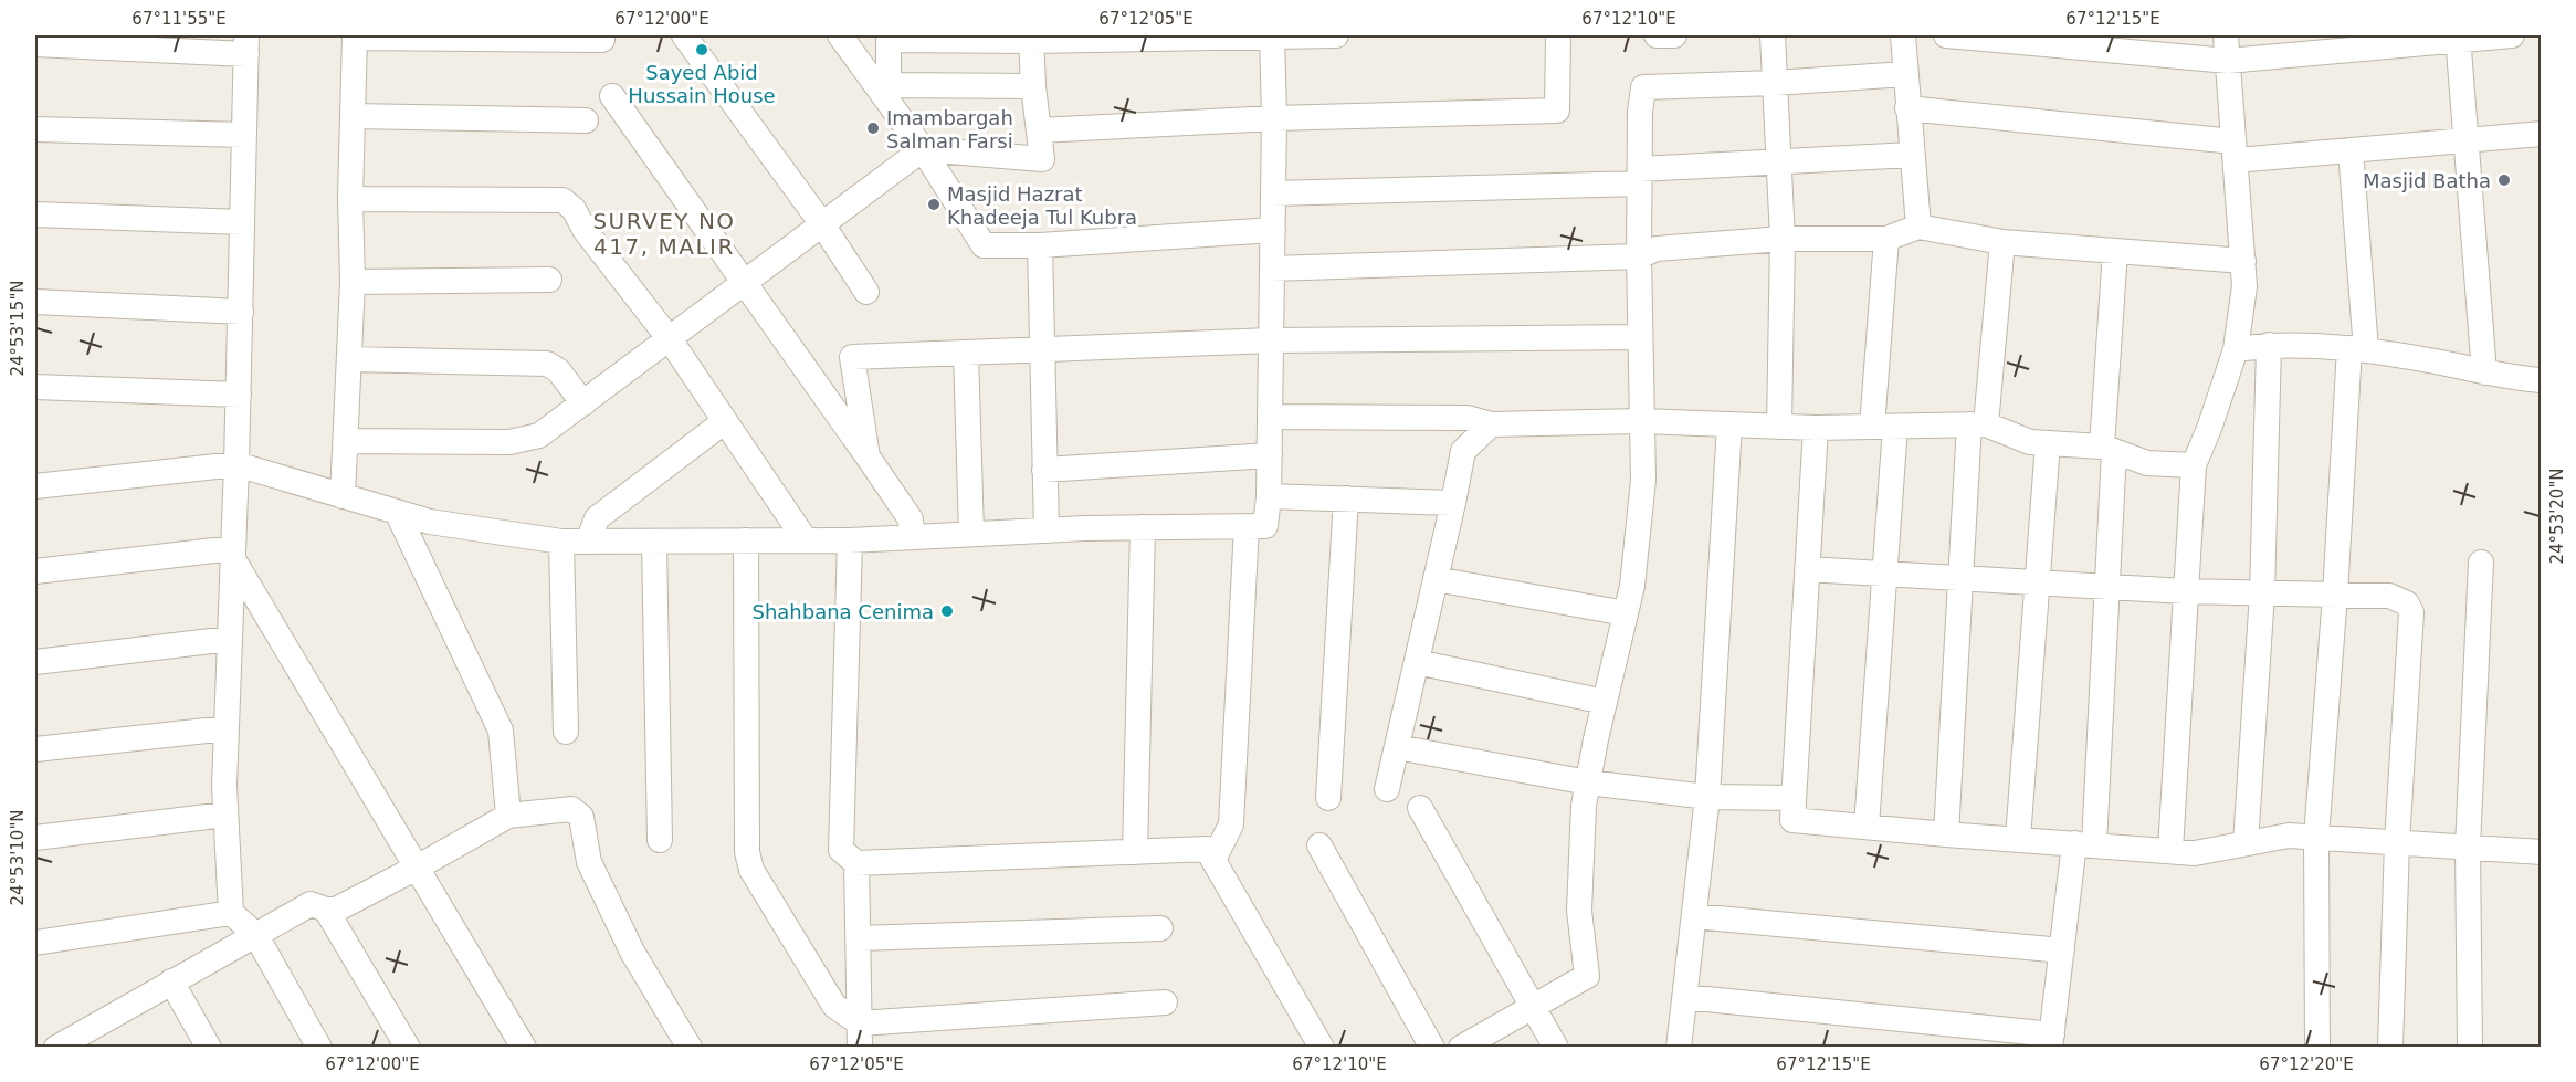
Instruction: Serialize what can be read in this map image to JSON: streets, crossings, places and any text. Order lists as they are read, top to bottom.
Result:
{
  "districts": ["SURVEY NO 417, MALIR"],
  "places": [
    "Sayed Abid Hussain House",
    "Imambargah Salman Farsi",
    "Masjid Batha",
    "Masjid Hazrat Khadeeja Tul Kubra",
    "Shahbana Cenima"
  ],
  "coordinates": [
    "67°11'55\"E",
    "67°12'00\"E",
    "67°12'05\"E",
    "67°12'10\"E",
    "67°12'15\"E",
    "24°53'15\"N",
    "24°53'20\"N",
    "24°53'10\"N",
    "67°12'20\"E"
  ]
}
